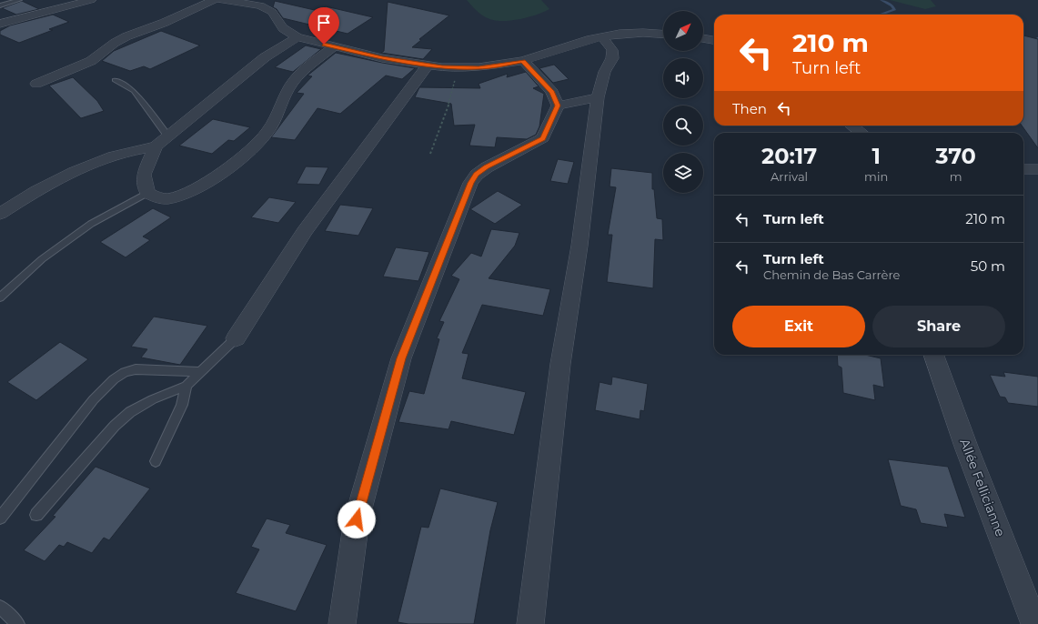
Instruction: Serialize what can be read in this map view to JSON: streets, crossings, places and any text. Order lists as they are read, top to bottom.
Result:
{
  "streets": {
    "street": ["Allée Fellicianne"]
  },
  "north": "top right",
  "page": {
    "turn": ["210 m", "Turn left"],
    "then": "Then",
    "eta": [
      "20:17",
      "Arrival",
      "1",
      "min",
      "370",
      "m"
    ],
    "list": [
      {
        "name": "Turn left",
        "value": "210 m"
      },
      {
        "name": "Turn left",
        "note": "Chemin de Bas Carrère",
        "value": "50 m"
      }
    ],
    "buttons": ["Exit", "Share"]
  }
}
